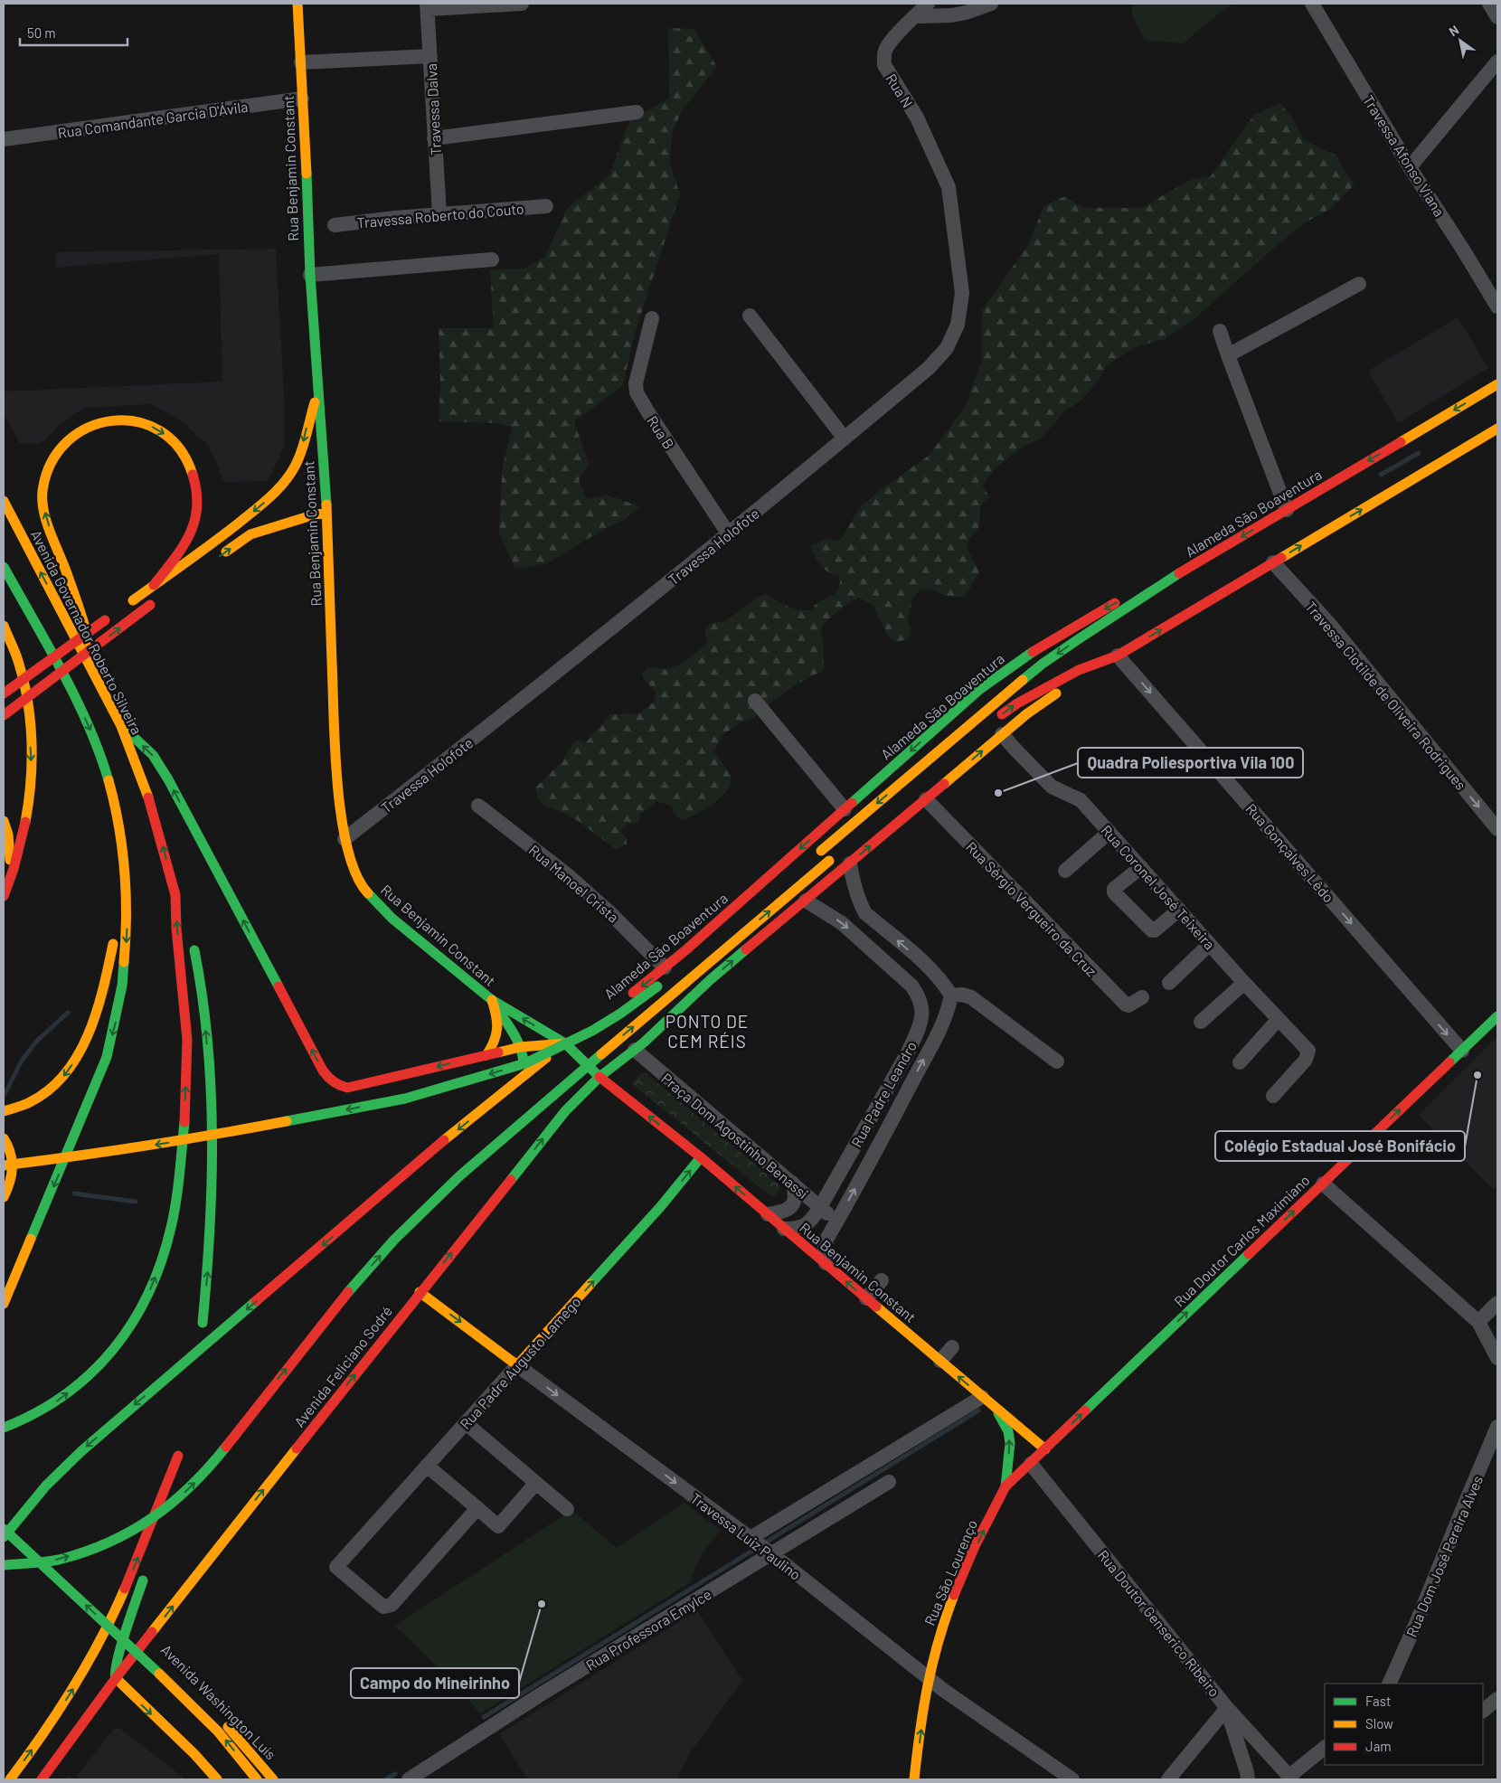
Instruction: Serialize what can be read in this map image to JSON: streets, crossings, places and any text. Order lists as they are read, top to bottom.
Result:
{
  "streets": {
    "main road": [
      "Rua Benjamin Constant",
      "Alameda São Boaventura",
      "Avenida Governador Roberto Silveira",
      "Rua Doutor Carlos Maximiano",
      "Rua Padre Augusto Lamego",
      "Avenida Feliciano Sodré",
      "Travessa Luiz Paulino",
      "Rua São Lourenço",
      "Avenida Washington Luís"
    ],
    "street": [
      "Rua N",
      "Travessa Dalva",
      "Rua Comandante Garcia D'Ávila",
      "Travessa Afonso Viana",
      "Travessa Roberto do Couto",
      "Rua B",
      "Travessa Holofote",
      "Travessa Clotilde de Oliveira Rodrigues",
      "Rua Gonçalves Lêdo",
      "Rua Manoel Crista",
      "Rua Coronel José Teixeira",
      "Rua Sérgio Vergueiro da Cruz",
      "Rua Padre Leandro",
      "Praça Dom Agostinho Benassi",
      "Rua Dom José Pereira Alves",
      "Rua Doutor Genserico Ribeiro",
      "Rua Professora Emylce"
    ]
  },
  "crossings": [
    ["Rua N", "Travessa Holofote"],
    ["Travessa Dalva", "Travessa Roberto do Couto"],
    ["Rua Comandante Garcia D'Ávila", "Rua Benjamin Constant"],
    ["Rua Benjamin Constant", "Alameda São Boaventura"],
    ["Rua Benjamin Constant", "Travessa Holofote"],
    ["Rua Benjamin Constant", "Rua Padre Leandro"],
    ["Rua Benjamin Constant", "Rua Padre Augusto Lamego"],
    ["Rua Benjamin Constant", "Avenida Feliciano Sodré"],
    ["Rua Benjamin Constant", "Rua São Lourenço"],
    ["Rua B", "Travessa Holofote"],
    ["Alameda São Boaventura", "Rua Manoel Crista"],
    ["Rua Gonçalves Lêdo", "Rua Doutor Carlos Maximiano"],
    ["Rua Padre Leandro", "Praça Dom Agostinho Benassi"],
    ["Rua Doutor Carlos Maximiano", "Rua São Lourenço"],
    ["Rua Doutor Carlos Maximiano", "Rua Doutor Genserico Ribeiro"],
    ["Rua Padre Augusto Lamego", "Travessa Luiz Paulino"],
    ["Avenida Feliciano Sodré", "Travessa Luiz Paulino"],
    ["Avenida Feliciano Sodré", "Avenida Washington Luís"],
    ["Travessa Luiz Paulino", "Rua São Lourenço"],
    ["Travessa Luiz Paulino", "Rua Professora Emylce"],
    ["Rua São Lourenço", "Rua Doutor Genserico Ribeiro"]
  ],
  "one_way": [
    "Travessa Clotilde de Oliveira Rodrigues",
    "Rua Gonçalves Lêdo",
    "Rua Doutor Carlos Maximiano",
    "Rua Padre Augusto Lamego",
    "Travessa Luiz Paulino",
    "Rua São Lourenço"
  ],
  "districts": ["PONTO DE CEM RÉIS"],
  "places": ["Quadra Poliesportiva Vila 100", "Colégio Estadual José Bonifácio", "Campo do Mineirinho"],
  "legend": ["Fast", "Slow", "Jam"],
  "scale_bar": "50 m",
  "north": "top left"
}
